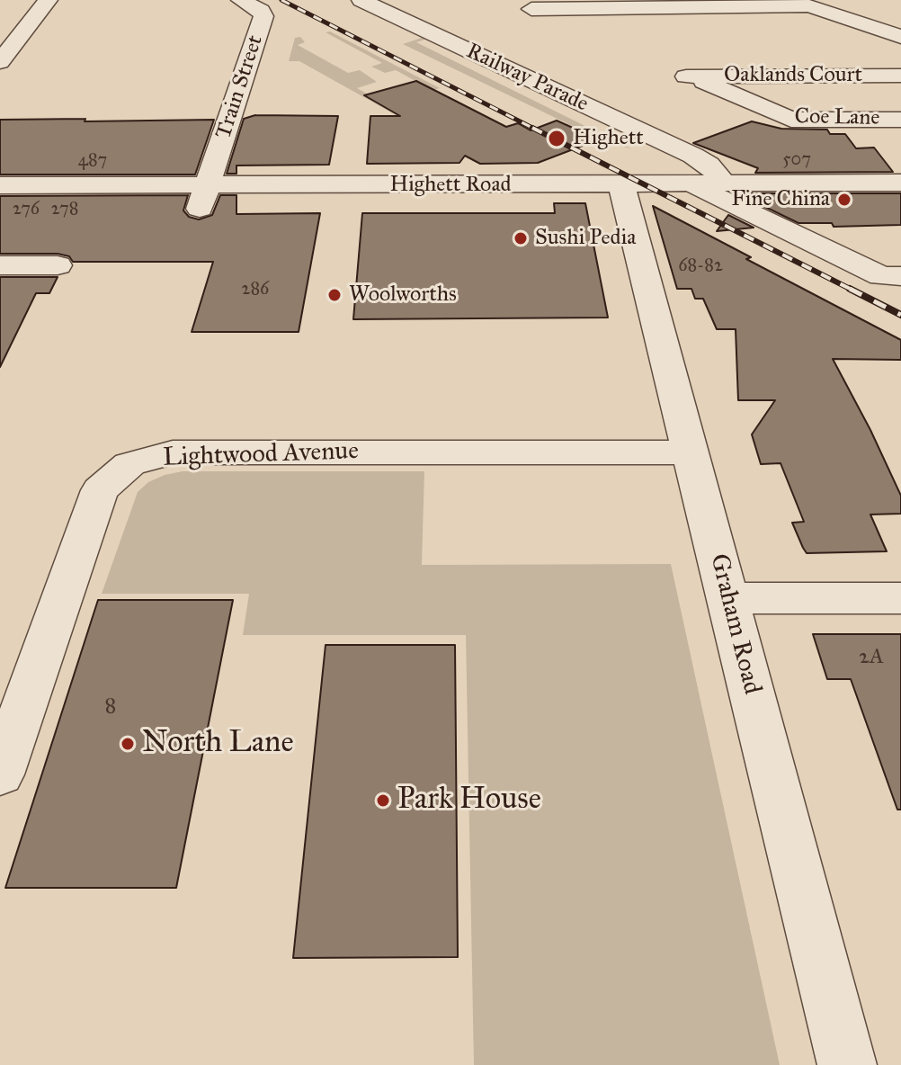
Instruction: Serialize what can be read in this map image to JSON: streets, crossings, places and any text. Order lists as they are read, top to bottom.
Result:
{
  "streets": {
    "street": [
      "Oaklands Court",
      "Railway Parade",
      "Train Street",
      "Coe Lane",
      "Highett Road",
      "Lightwood Avenue",
      "Graham Road"
    ]
  },
  "crossings": [
    ["Oaklands Court", "Coe Lane"],
    ["Railway Parade", "Highett Road"],
    ["Train Street", "Highett Road"],
    ["Highett Road", "Graham Road"],
    ["Lightwood Avenue", "Graham Road"]
  ],
  "places": [
    "Highett",
    "Fine China",
    "Sushi Pedia",
    "Woolworths",
    "North Lane",
    "Park House"
  ],
  "house_numbers": [
    "507",
    "487",
    "276",
    "278",
    "68-82",
    "286",
    "2A",
    "8"
  ]
}
